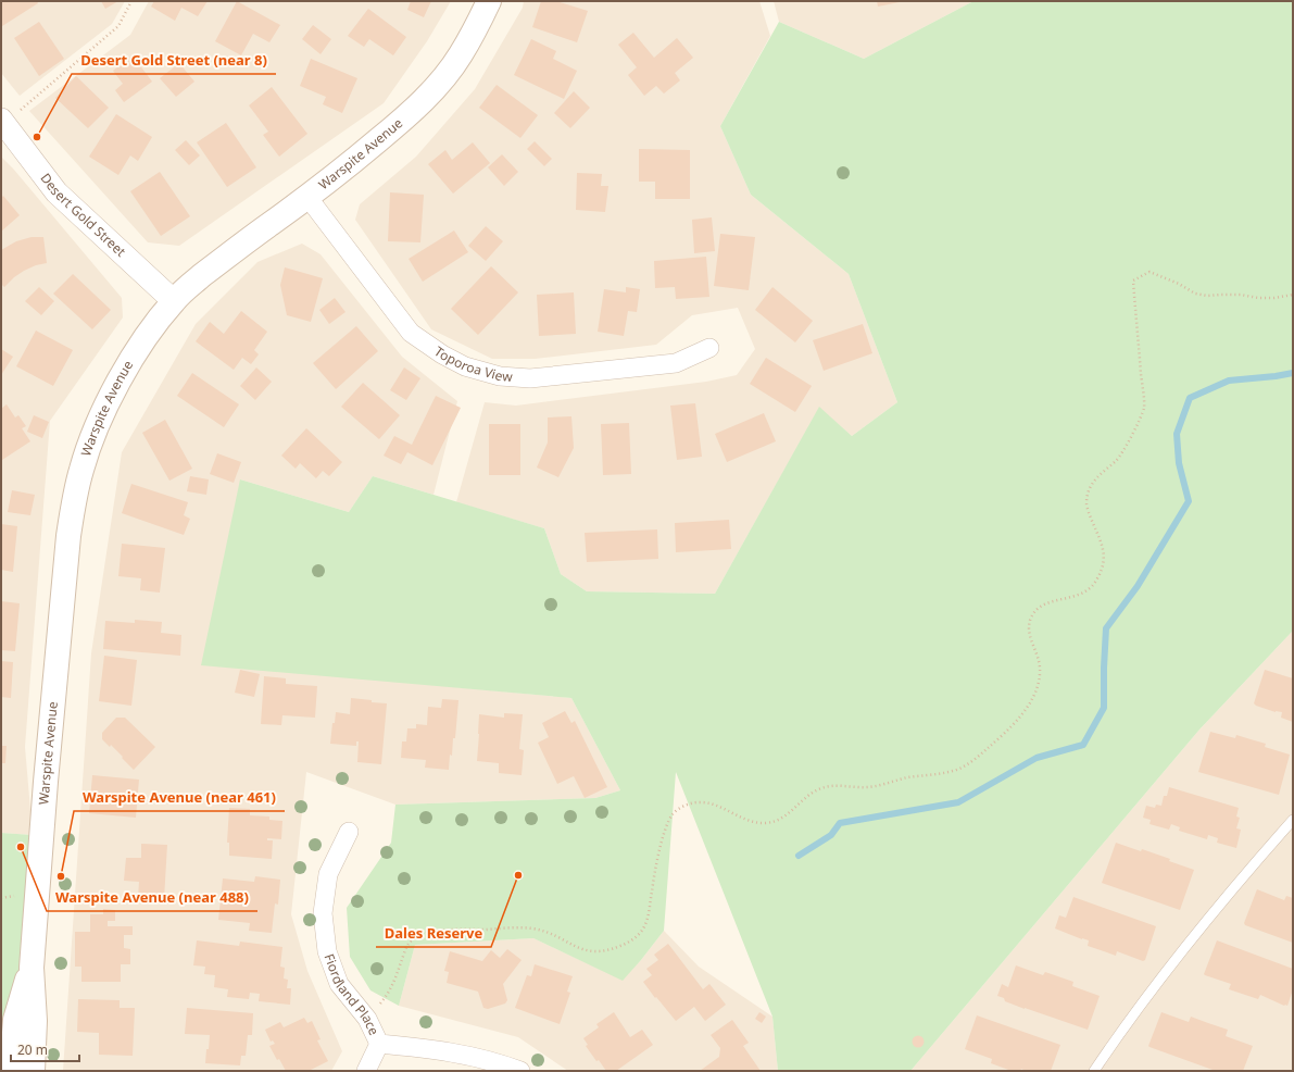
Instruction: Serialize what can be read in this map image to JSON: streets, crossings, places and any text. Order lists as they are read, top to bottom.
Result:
{
  "streets": {
    "main road": ["Warspite Avenue"],
    "street": ["Desert Gold Street", "Toporoa View", "Fiordland Place"]
  },
  "crossings": [
    ["Warspite Avenue", "Desert Gold Street"],
    ["Warspite Avenue", "Toporoa View"]
  ],
  "places": [
    "Desert Gold Street (near 8)",
    "Warspite Avenue (near 488)",
    "Dales Reserve",
    "Warspite Avenue (near 461)"
  ],
  "scale_bar": "20 m"
}
